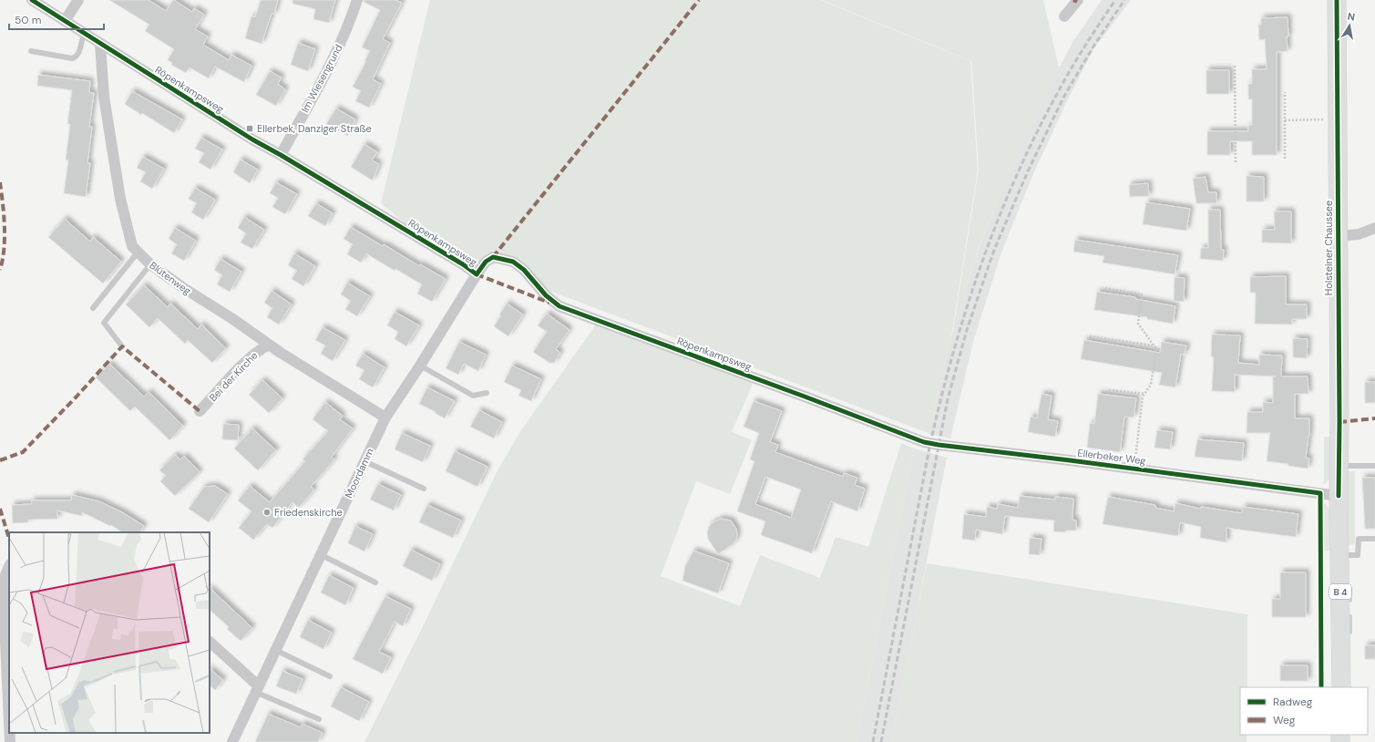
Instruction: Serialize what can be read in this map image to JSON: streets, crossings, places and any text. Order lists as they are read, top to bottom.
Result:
{
  "streets": {
    "main road": ["Holsteiner Chaussee", "B 4"],
    "street": [
      "Im Wiesengrund",
      "Röpenkampsweg",
      "Blütenweg",
      "Bei der Kirche",
      "Ellerbeker Weg",
      "Moordamm"
    ]
  },
  "crossings": [
    ["Im Wiesengrund", "Röpenkampsweg"],
    ["Röpenkampsweg", "Blütenweg"],
    ["Röpenkampsweg", "Ellerbeker Weg"],
    ["Röpenkampsweg", "Moordamm"],
    ["Holsteiner Chaussee", "Ellerbeker Weg"],
    ["Blütenweg", "Bei der Kirche"],
    ["Blütenweg", "Moordamm"]
  ],
  "places": {
    "transit": ["Ellerbek, Danziger Straße"],
    "other": ["Friedenskirche"]
  },
  "legend": ["Radweg", "Weg"],
  "scale_bar": "50 m",
  "north": "top"
}
